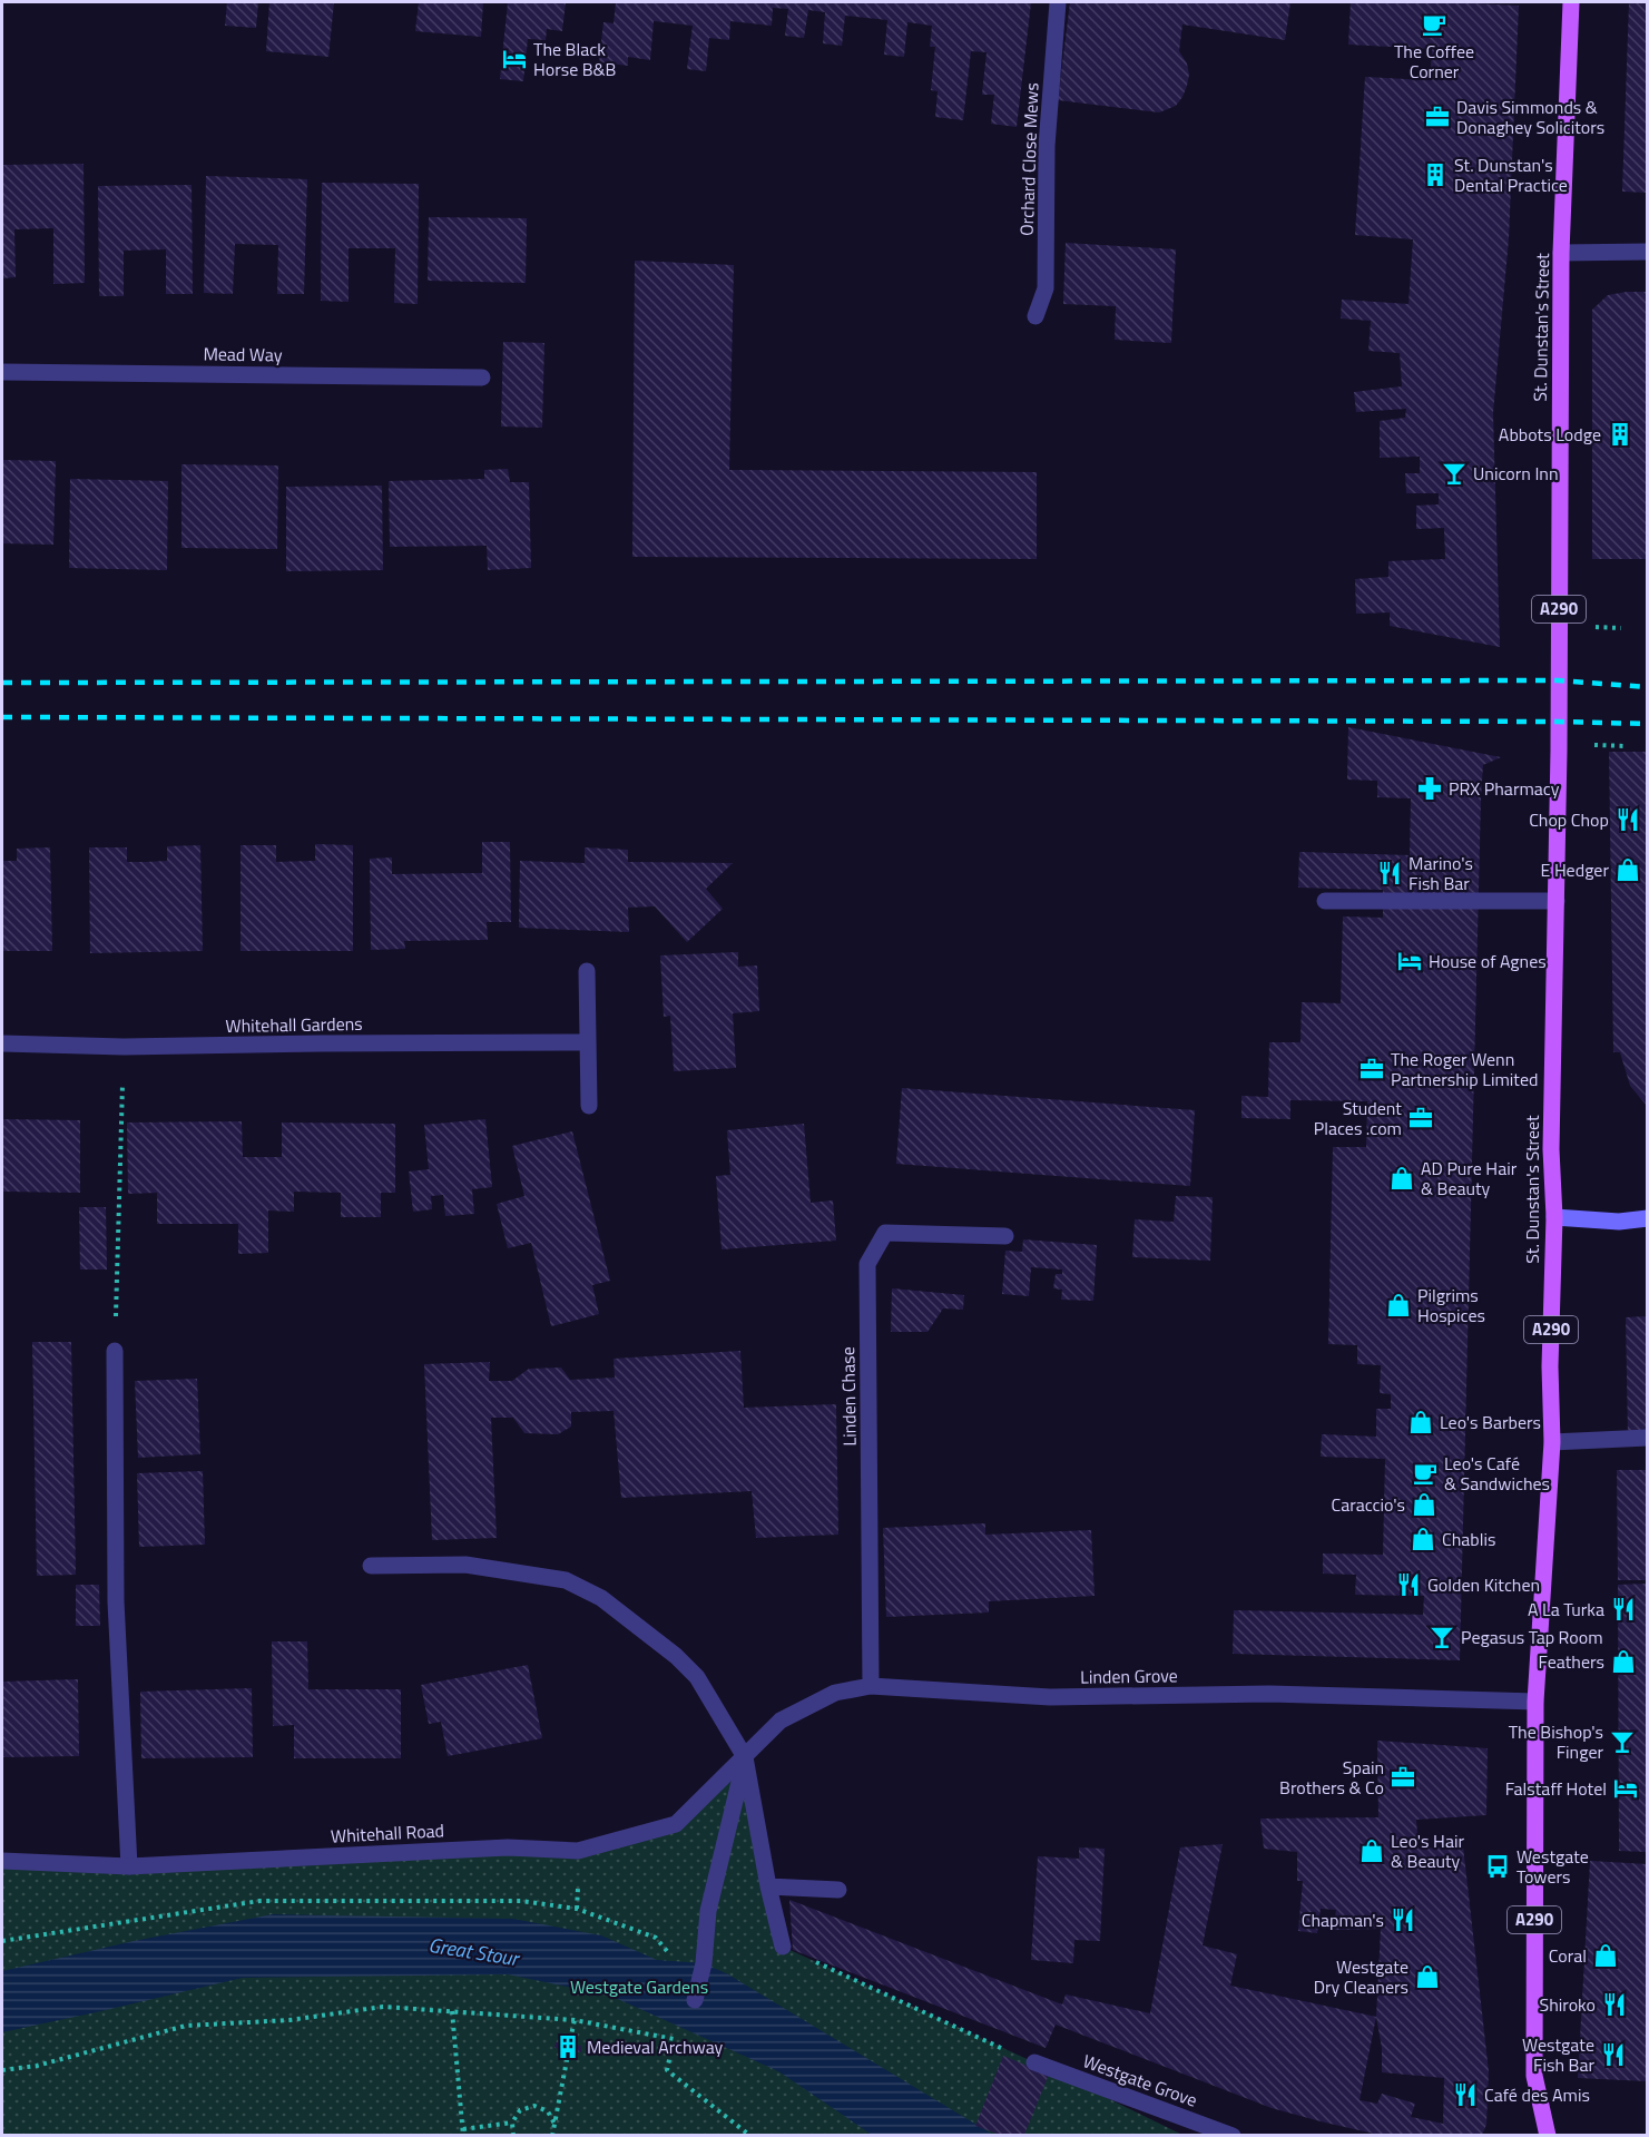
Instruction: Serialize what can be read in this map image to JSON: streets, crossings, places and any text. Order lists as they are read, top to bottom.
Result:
{
  "streets": {
    "main road": ["St. Dunstan's Street", "A290"],
    "street": [
      "Orchard Close Mews",
      "Mead Way",
      "Whitehall Gardens",
      "Linden Chase",
      "Linden Grove",
      "Whitehall Road",
      "Westgate Grove"
    ]
  },
  "crossings": [
    ["St. Dunstan's Street", "Linden Grove"],
    ["Linden Chase", "Linden Grove"],
    ["Linden Grove", "Whitehall Road"]
  ],
  "water": ["Great Stour"],
  "parks": ["Westgate Gardens"],
  "places": {
    "cafe": ["The Coffee Corner", "Leo's Café & Sandwiches"],
    "hotel": ["The Black Horse B&B", "House of Agnes", "Falstaff Hotel"],
    "office": [
      "Davis Simmonds & Donaghey Solicitors",
      "The Roger Wenn Partnership Limited",
      "Student Places .com",
      "Spain Brothers & Co"
    ],
    "building": ["St. Dunstan's Dental Practice", "Abbots Lodge", "Medieval Archway"],
    "bar": ["Unicorn Inn", "Pegasus Tap Room", "The Bishop's Finger"],
    "pharmacy": ["PRX Pharmacy"],
    "restaurant": [
      "Chop Chop",
      "Marino's Fish Bar",
      "Golden Kitchen",
      "A La Turka",
      "Chapman's",
      "Shiroko",
      "Westgate Fish Bar",
      "Café des Amis"
    ],
    "shop": [
      "E Hedger",
      "AD Pure Hair & Beauty",
      "Pilgrims Hospices",
      "Leo's Barbers",
      "Caraccio's",
      "Chablis",
      "Feathers",
      "Leo's Hair & Beauty",
      "Coral",
      "Westgate Dry Cleaners"
    ],
    "bus stop": ["Westgate Towers"]
  }
}
